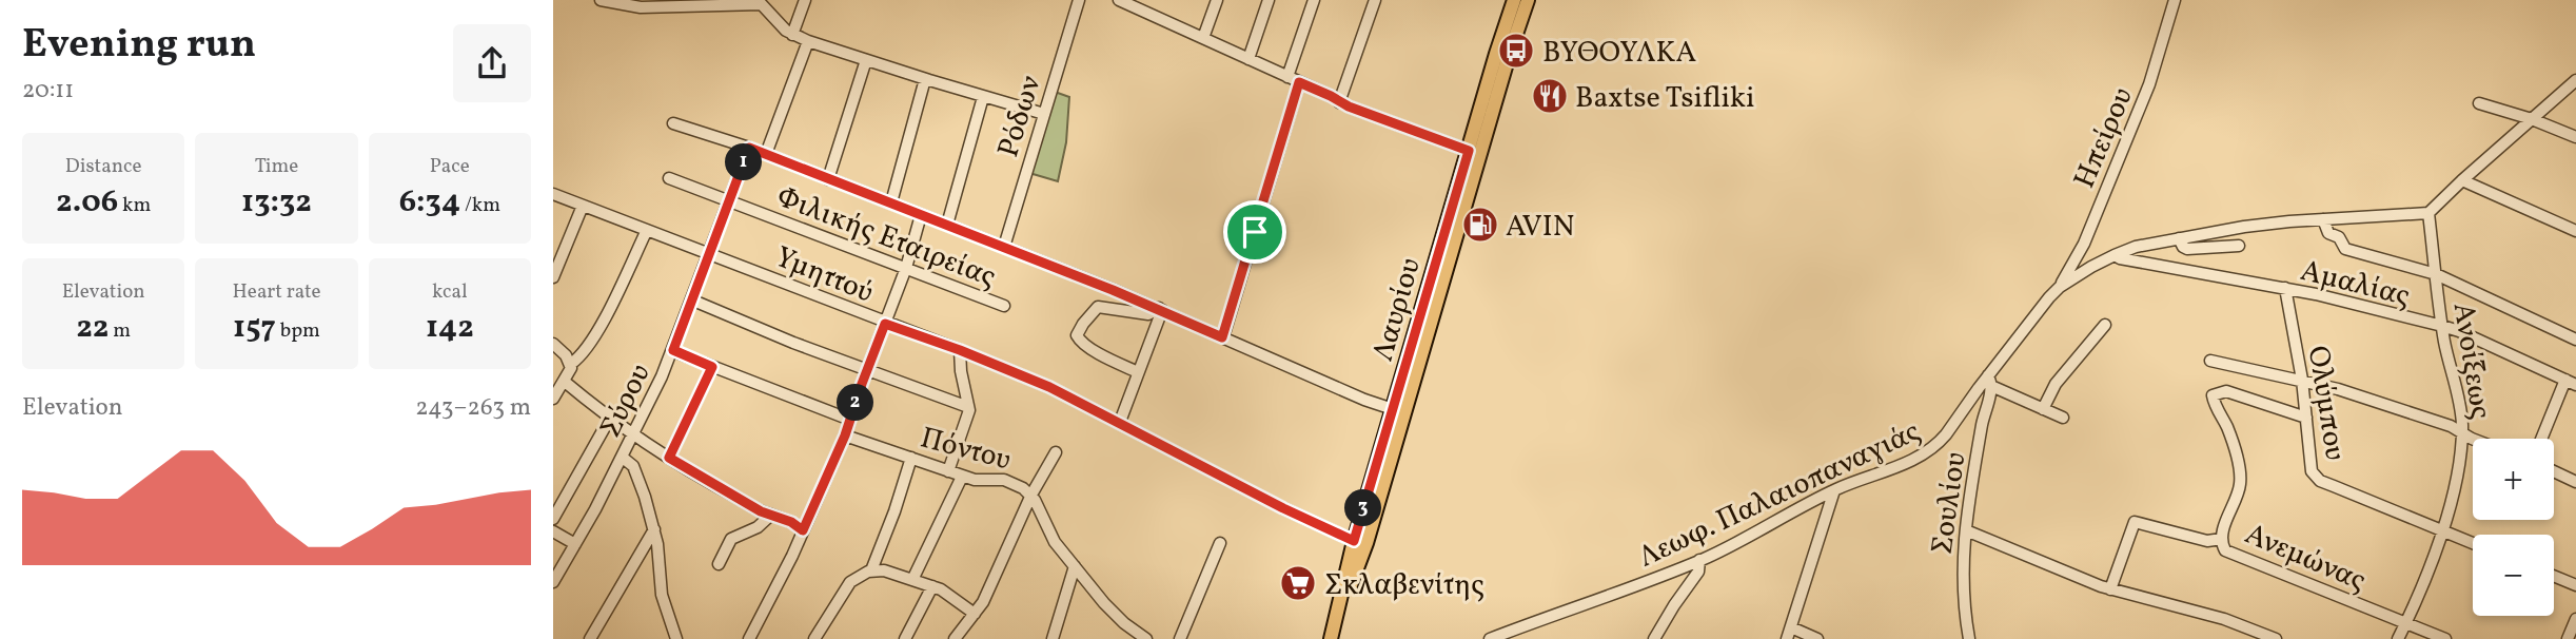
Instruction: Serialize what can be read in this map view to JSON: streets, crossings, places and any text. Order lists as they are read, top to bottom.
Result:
{
  "streets": {
    "main road": ["Λαυρίου"],
    "street": [
      "Ρόδων",
      "Ηπείρου",
      "Φιλικής Εταιρείας",
      "Υμηττού",
      "Αμαλίας",
      "Ανοίξεως",
      "Σύρου",
      "Ολύμπου",
      "Πόντου",
      "Λεωφ. Παλαιοπαναγιάς",
      "Σουλίου",
      "Ανεμώνας"
    ]
  },
  "crossings": [
    ["Ηπείρου", "Λεωφ. Παλαιοπαναγιάς"],
    ["Φιλικής Εταιρείας", "Σύρου"],
    ["Υμηττού", "Λαυρίου"],
    ["Υμηττού", "Σύρου"],
    ["Αμαλίας", "Ανοίξεως"],
    ["Αμαλίας", "Ολύμπου"],
    ["Αμαλίας", "Λεωφ. Παλαιοπαναγιάς"],
    ["Ανοίξεως", "Ολύμπου"],
    ["Ανοίξεως", "Λεωφ. Παλαιοπαναγιάς"],
    ["Ανοίξεως", "Ανεμώνας"],
    ["Ολύμπου", "Ανεμώνας"],
    ["Λεωφ. Παλαιοπαναγιάς", "Σουλίου"]
  ],
  "places": {
    "bus stop": ["ΒΥΘΟΥΛΚΑ"],
    "restaurant": ["Baxtse Tsifliki"],
    "fuel station": ["AVIN"],
    "supermarket": ["Σκλαβενίτης"]
  },
  "page": {
    "heading": ["Evening run", "20:11"],
    "stats": [
      ["Distance", "2.06 km"],
      ["Time", "13:32"],
      ["Pace", "6:34 /km"],
      ["Elevation", "22 m"],
      ["Heart rate", "157 bpm"],
      ["kcal", "142"]
    ],
    "pins": ["1", "2", "3"],
    "chart": ["Elevation", "243–263 m"],
    "map_buttons": ["+", "−"]
  }
}
